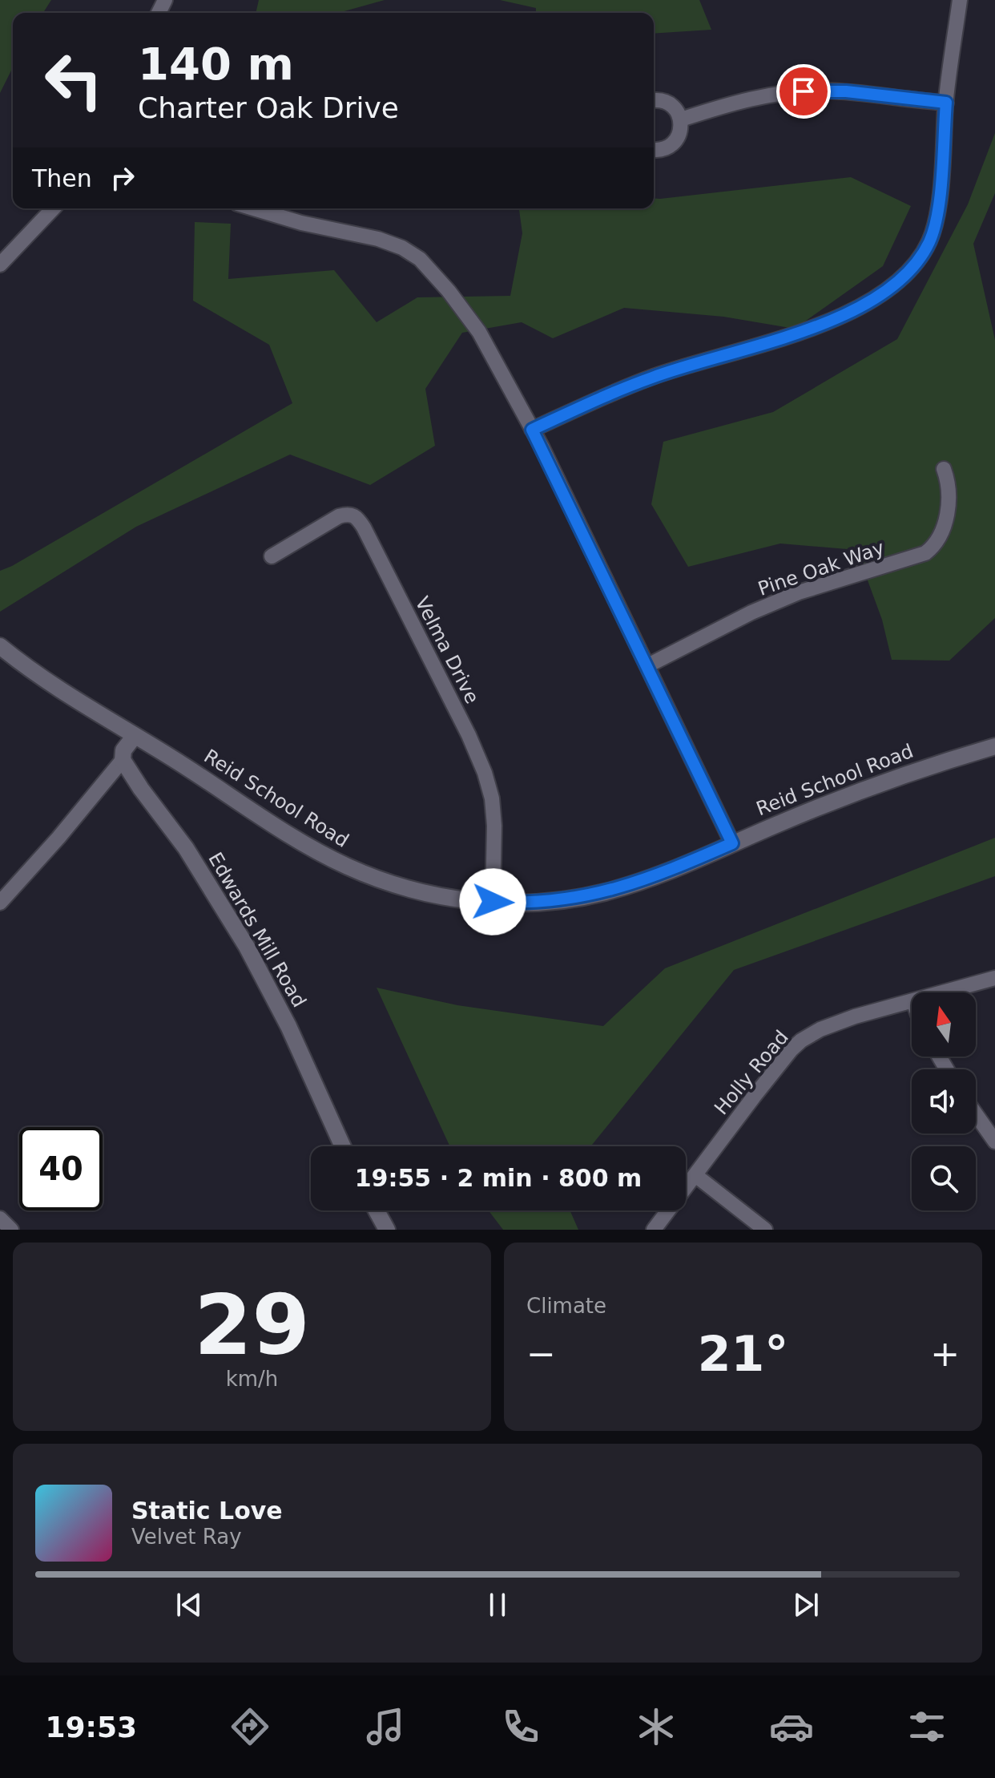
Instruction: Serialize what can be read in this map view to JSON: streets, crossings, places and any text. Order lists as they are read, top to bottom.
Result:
{
  "streets": {
    "street": [
      "Pine Oak Way",
      "Velma Drive",
      "Reid School Road",
      "Edwards Mill Road",
      "Holly Road"
    ]
  },
  "crossings": [
    ["Velma Drive", "Reid School Road"]
  ],
  "north": "top",
  "page": {
    "turn": ["140 m", "Charter Oak Drive"],
    "then": "Then",
    "limit": "40",
    "trip": "19:55 · 2 min · 800 m",
    "tile": [
      ["29", "km/h"],
      "Climate"
    ],
    "heat": ["−", "21°", "+"],
    "song": ["Static Love", "Velvet Ray"],
    "tabs": "19:53"
  }
}
